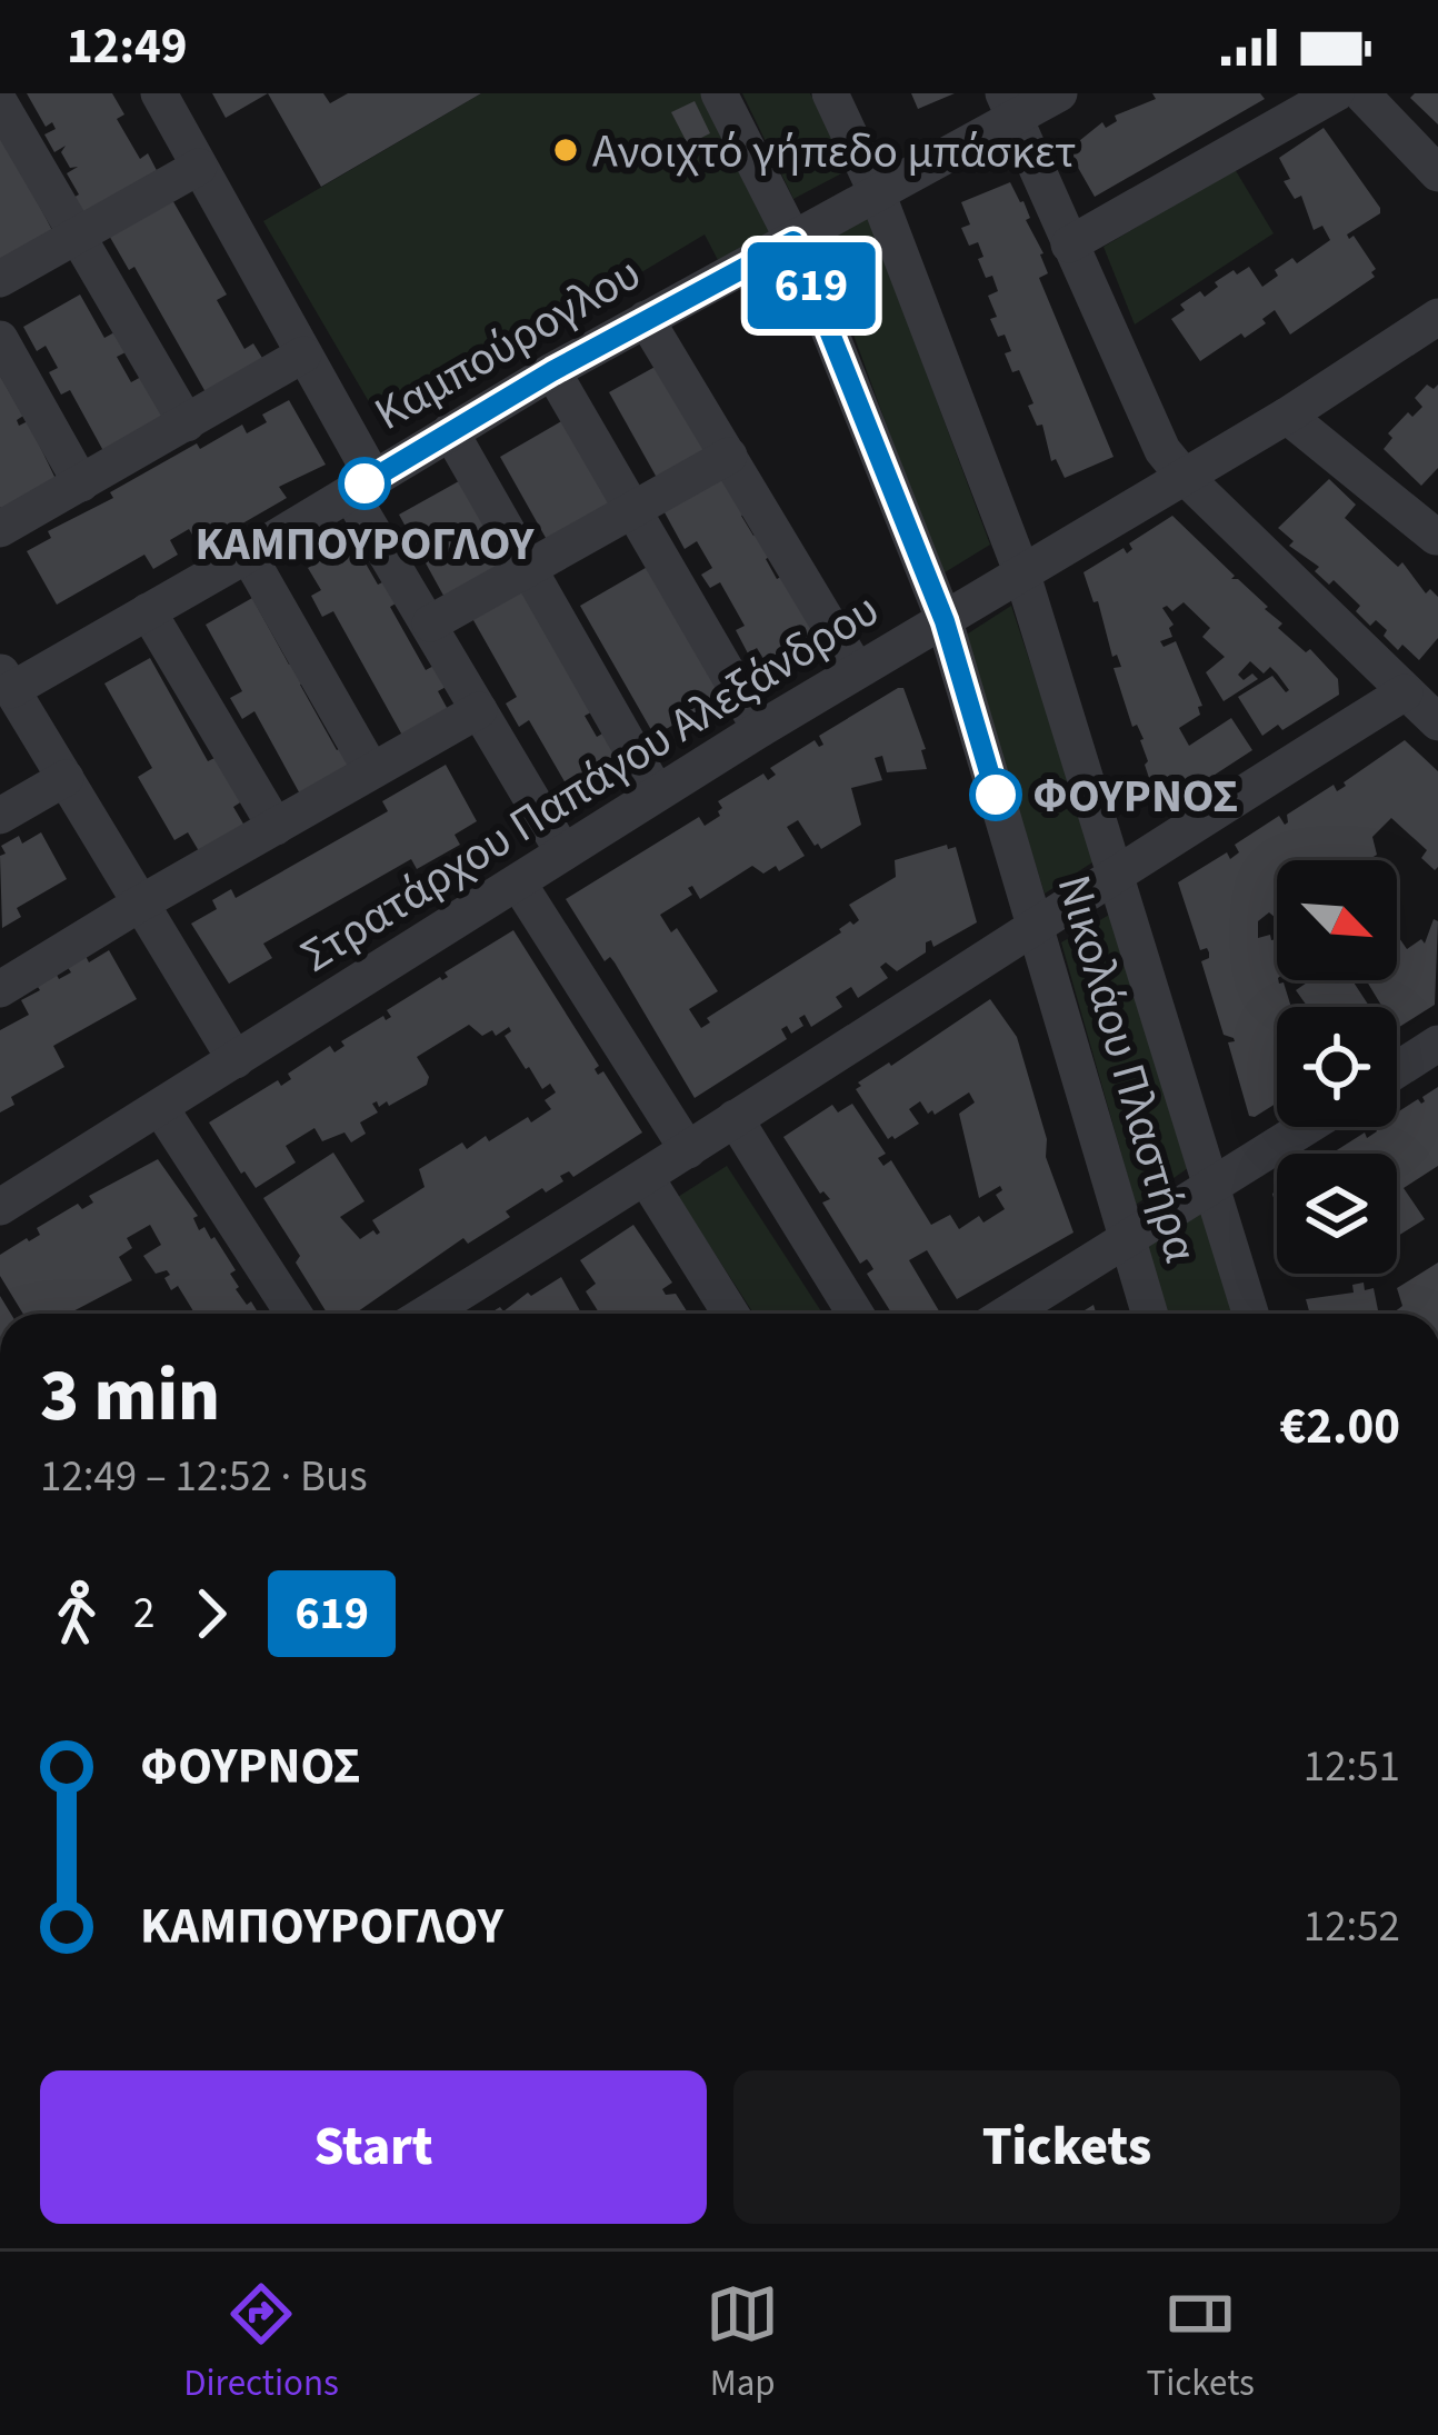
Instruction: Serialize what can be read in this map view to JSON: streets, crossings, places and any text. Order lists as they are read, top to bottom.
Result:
{
  "streets": {
    "street": ["Καμπούρογλου", "Στρατάρχου Παπάγου Αλεξάνδρου", "Νικολάου Πλαστήρα"]
  },
  "crossings": [
    ["Καμπούρογλου", "Νικολάου Πλαστήρα"],
    ["Στρατάρχου Παπάγου Αλεξάνδρου", "Νικολάου Πλαστήρα"]
  ],
  "places": ["Ανοιχτό γήπεδο μπάσκετ", "ΚΑΜΠΟΥΡΟΓΛΟΥ", "ΦΟΥΡΝΟΣ"],
  "lines": ["bus line 619"],
  "north": "bottom right",
  "page": {
    "status": "12:49",
    "on_map": "619",
    "heading": ["3 min", "12:49 – 12:52 · Bus", "€2.00"],
    "legs": ["2", "619"],
    "list": [
      {
        "name": "ΦΟΥΡΝΟΣ",
        "value": "12:51"
      },
      {
        "name": "ΚΑΜΠΟΥΡΟΓΛΟΥ",
        "value": "12:52"
      }
    ],
    "buttons": ["Start", "Tickets"],
    "tabs": ["Directions", "Map", "Tickets"]
  }
}
